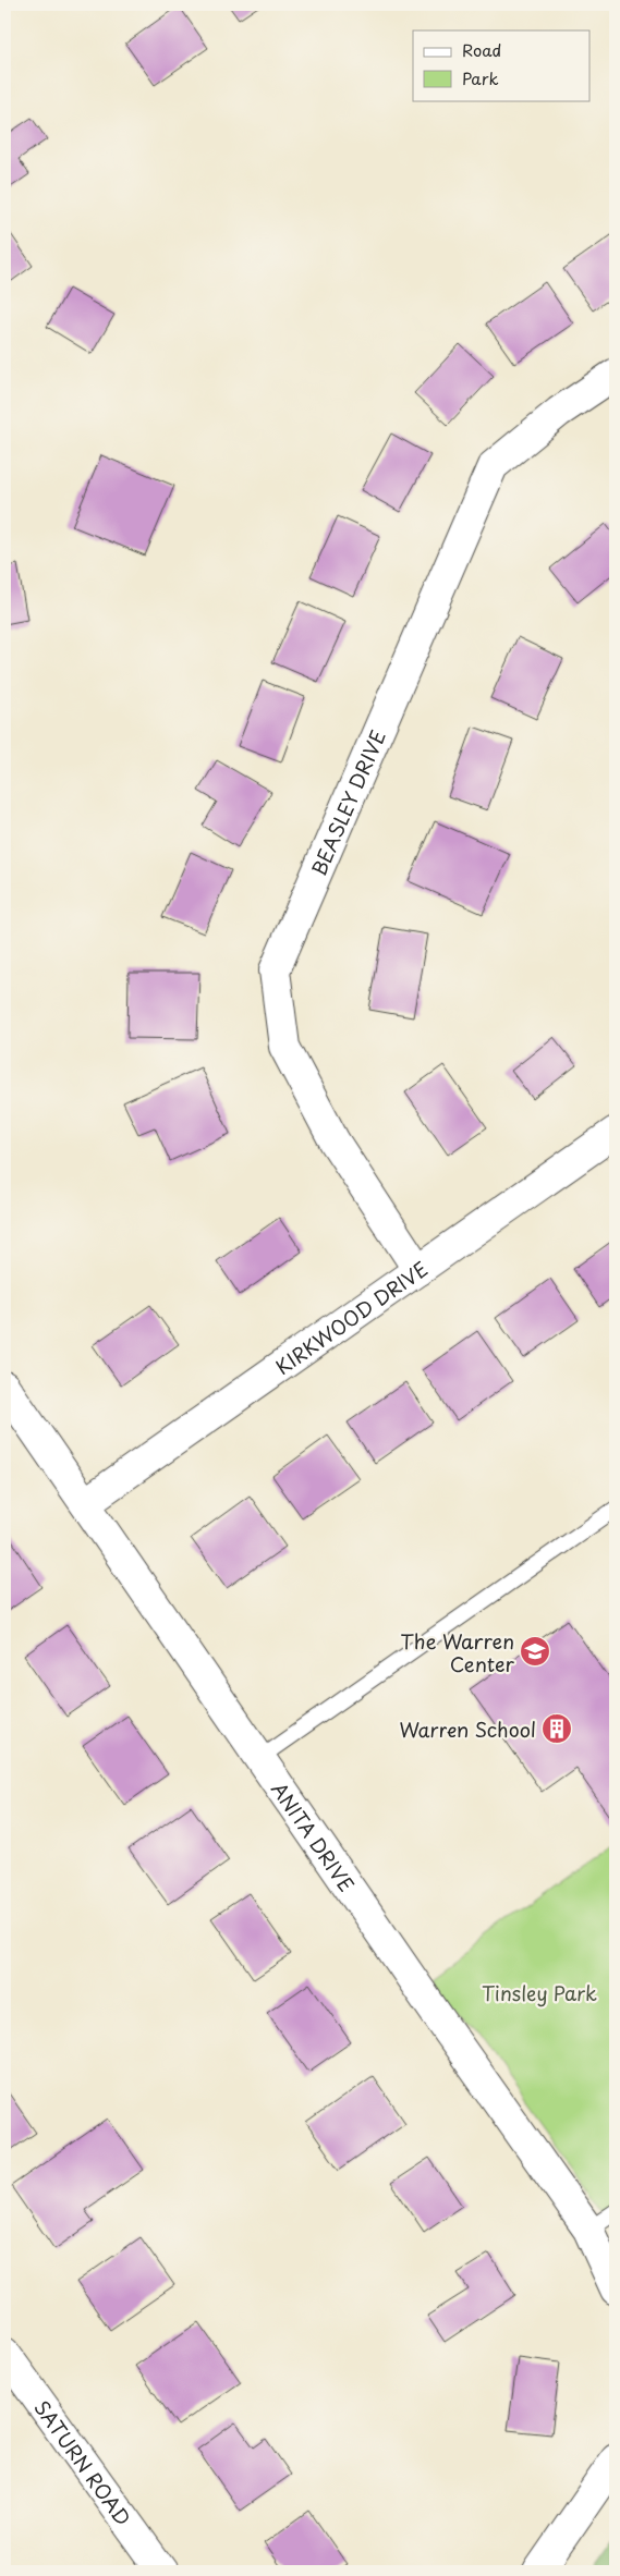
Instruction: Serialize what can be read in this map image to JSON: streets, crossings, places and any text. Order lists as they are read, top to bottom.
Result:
{
  "streets": {
    "street": [
      "BEASLEY DRIVE",
      "KIRKWOOD DRIVE",
      "ANITA DRIVE",
      "SATURN ROAD"
    ]
  },
  "crossings": [
    ["BEASLEY DRIVE", "KIRKWOOD DRIVE"],
    ["KIRKWOOD DRIVE", "ANITA DRIVE"]
  ],
  "parks": ["Tinsley Park"],
  "places": {
    "school or university": ["The Warren Center"],
    "building": ["Warren School"]
  },
  "legend": ["Road", "Park"]
}
